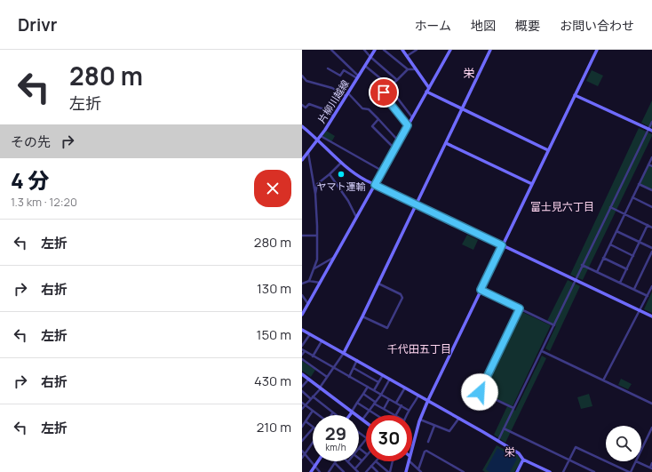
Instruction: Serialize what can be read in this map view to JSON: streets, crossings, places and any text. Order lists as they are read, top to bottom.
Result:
{
  "streets": {
    "street": ["片柳川越線"]
  },
  "districts": [
    "栄",
    "富士見六丁目",
    "千代田五丁目",
    "栄"
  ],
  "places": ["ヤマト運輸"],
  "page": {
    "header": "Drivr",
    "nav": [
      "ホーム",
      "地図",
      "概要",
      "お問い合わせ"
    ],
    "turn": ["280 m", "左折"],
    "then": "その先",
    "heading": ["4 分", "1.3 km · 12:20"],
    "list": [
      {
        "name": "左折",
        "value": "280 m"
      },
      {
        "name": "右折",
        "value": "130 m"
      },
      {
        "name": "左折",
        "value": "150 m"
      },
      {
        "name": "右折",
        "value": "430 m"
      },
      {
        "name": "左折",
        "value": "210 m"
      }
    ],
    "speed": "29 km/h",
    "limit": "30"
  }
}
